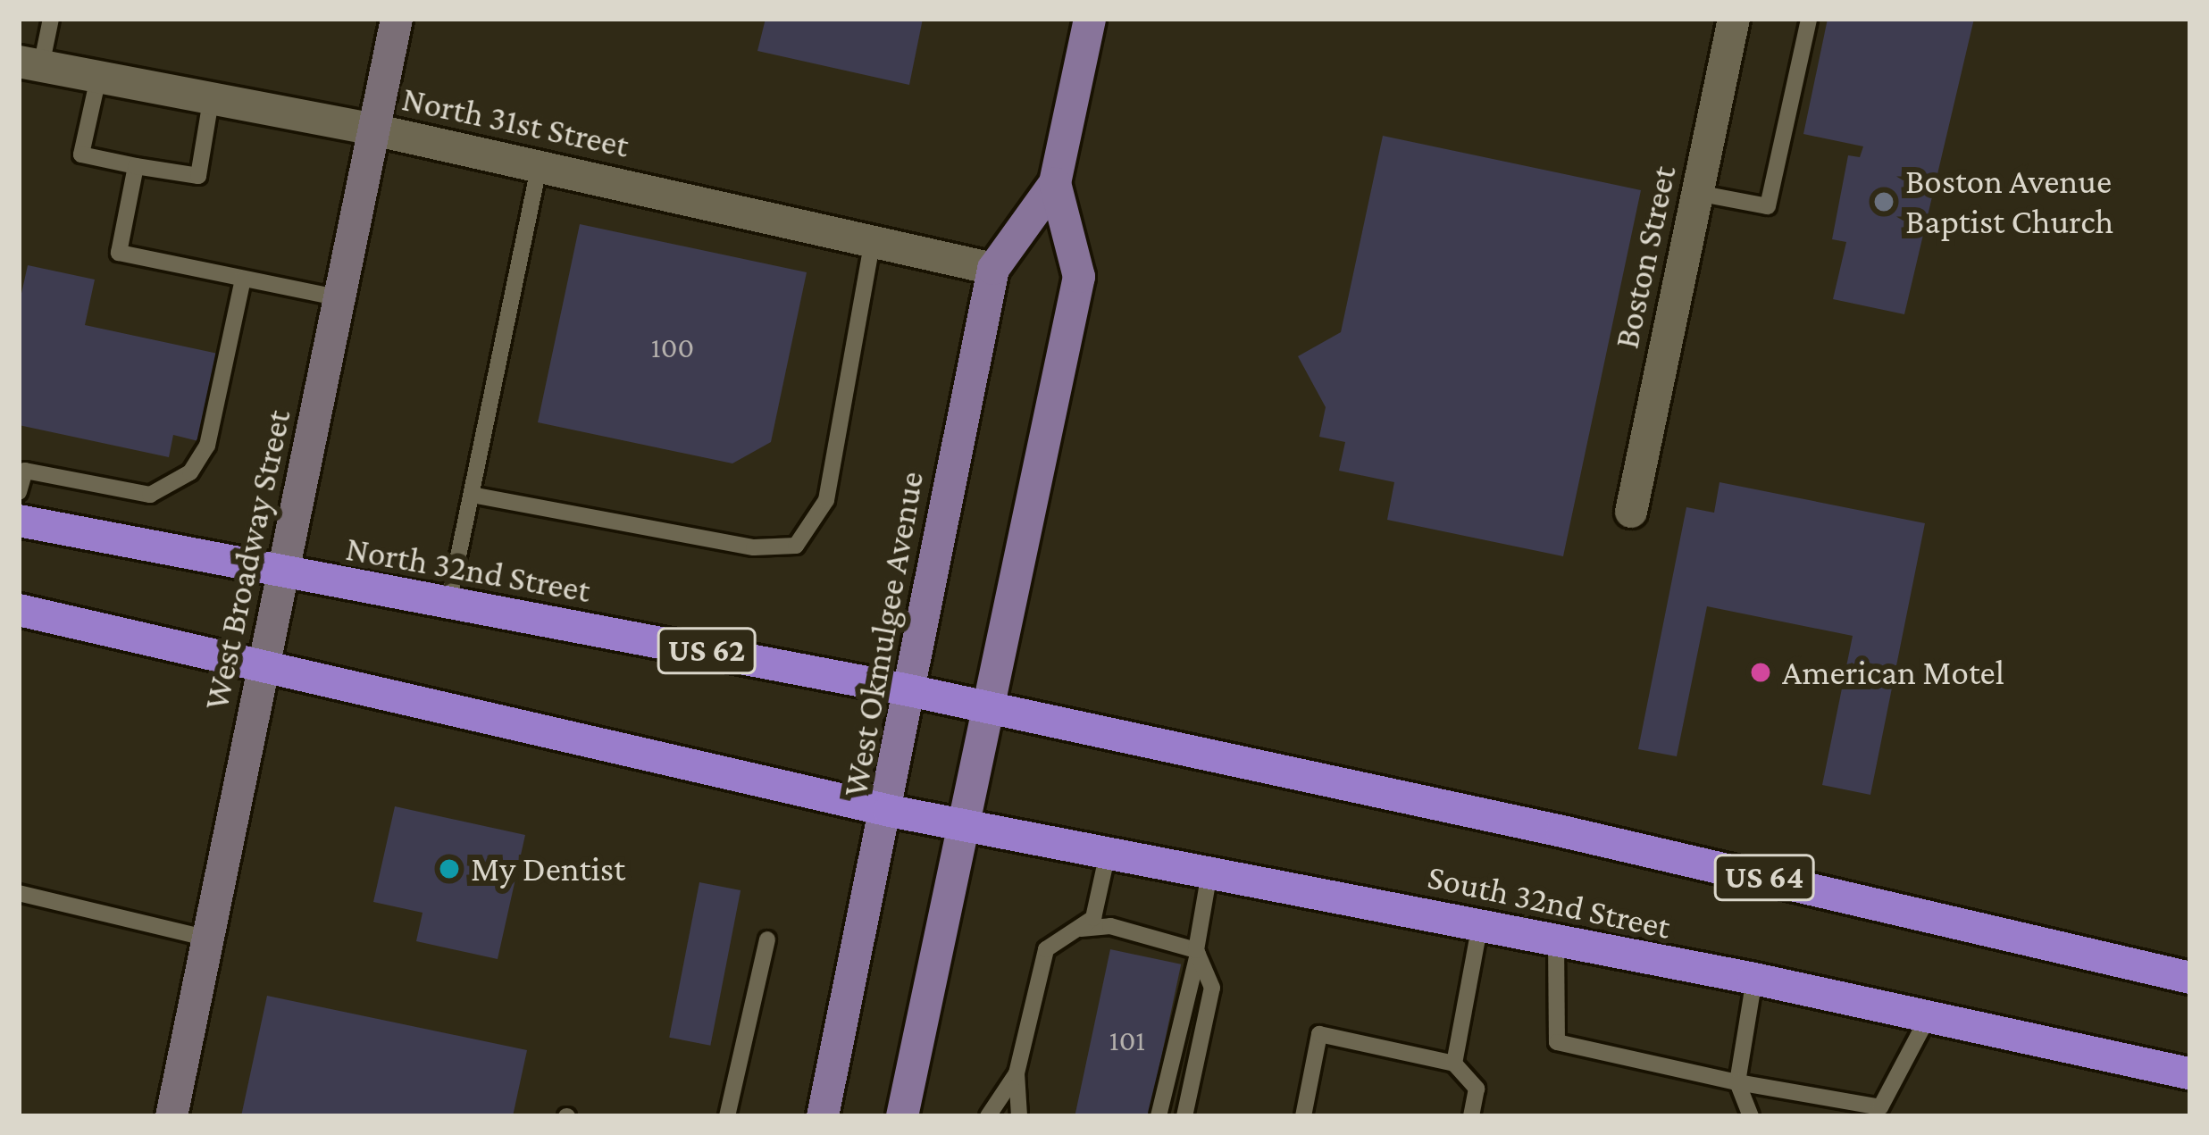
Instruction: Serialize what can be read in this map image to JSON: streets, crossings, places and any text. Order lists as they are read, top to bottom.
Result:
{
  "streets": {
    "highway": [
      "North 32nd Street",
      "US 62",
      "US 64",
      "South 32nd Street"
    ],
    "main road": ["West Okmulgee Avenue"],
    "street": ["North 31st Street", "Boston Street", "West Broadway Street"]
  },
  "crossings": [
    ["North 31st Street", "West Broadway Street"],
    ["North 31st Street", "West Okmulgee Avenue"],
    ["West Broadway Street", "North 32nd Street"],
    ["North 32nd Street", "West Okmulgee Avenue"],
    ["North 32nd Street", "South 32nd Street"],
    ["West Okmulgee Avenue", "South 32nd Street"]
  ],
  "places": ["Boston Avenue Baptist Church", "American Motel", "My Dentist"],
  "house_numbers": ["100", "101"]
}
